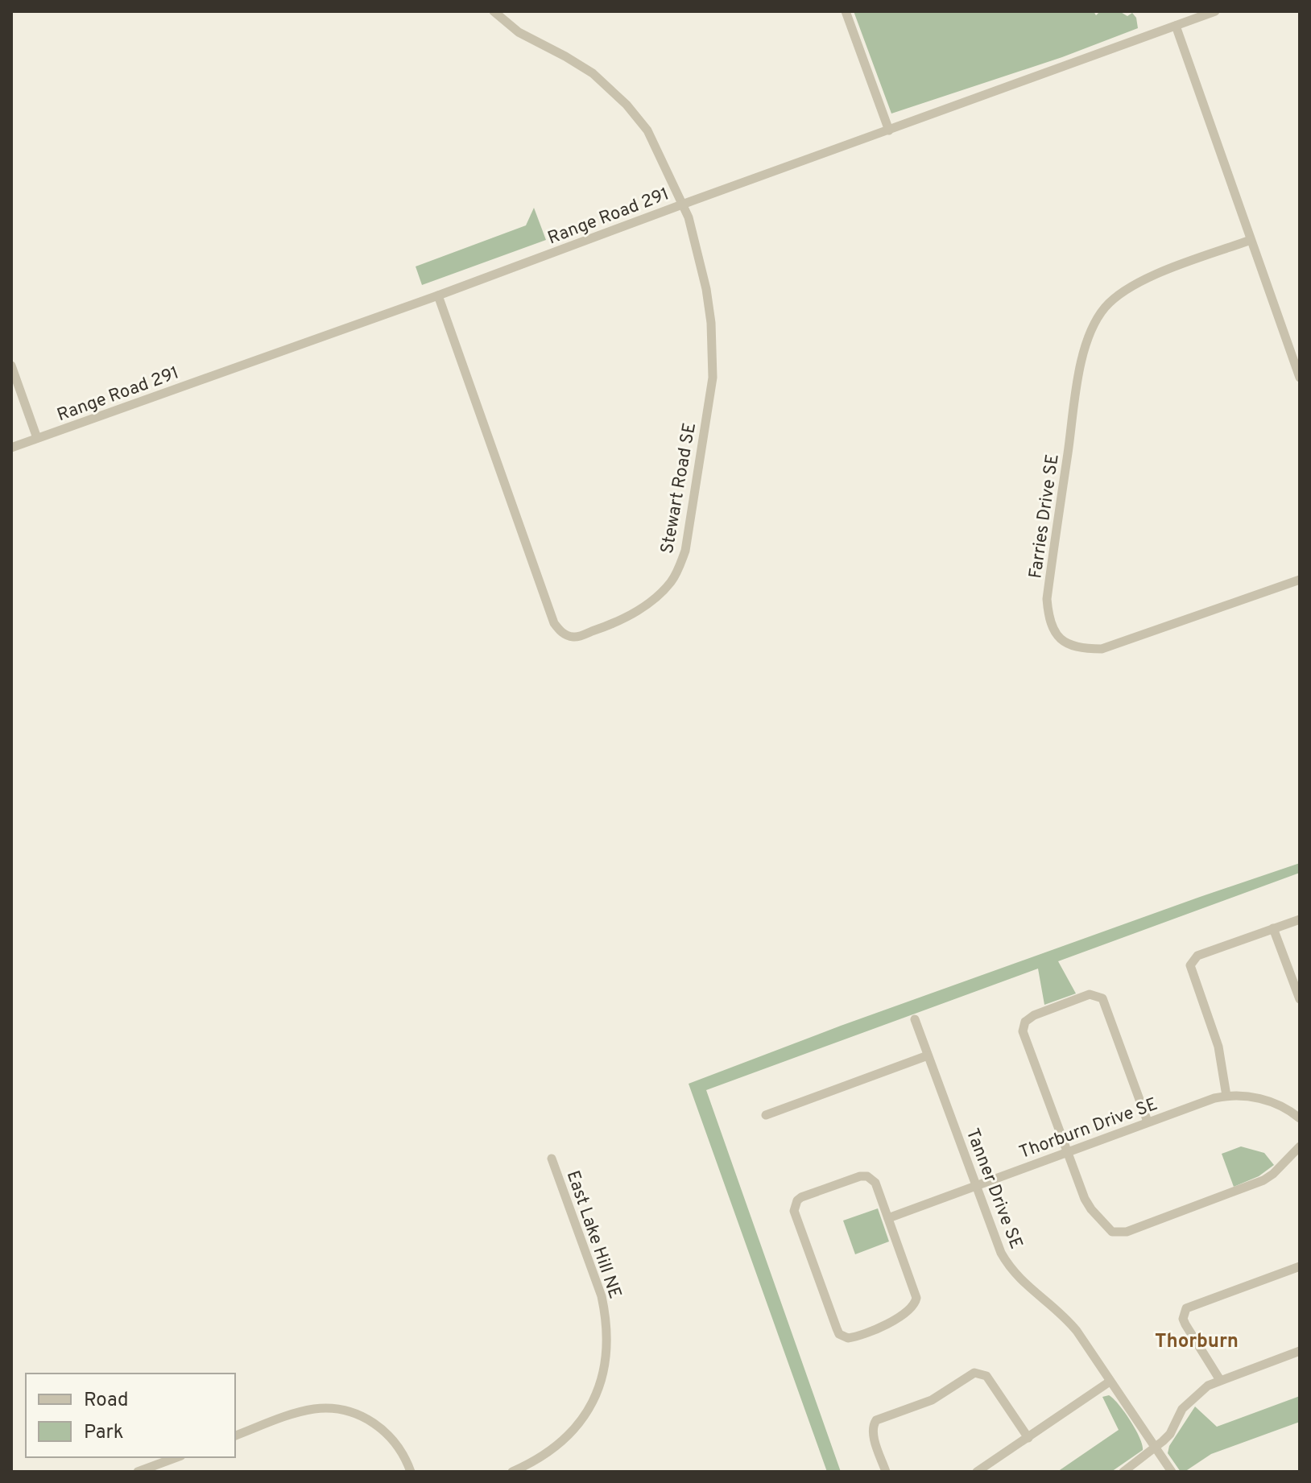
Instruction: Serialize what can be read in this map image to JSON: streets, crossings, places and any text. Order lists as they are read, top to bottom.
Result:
{
  "streets": {
    "street": [
      "Range Road 291",
      "Stewart Road SE",
      "Farries Drive SE",
      "Thorburn Drive SE",
      "Tanner Drive SE",
      "East Lake Hill NE"
    ]
  },
  "crossings": [
    ["Range Road 291", "Stewart Road SE"],
    ["Thorburn Drive SE", "Tanner Drive SE"]
  ],
  "districts": ["Thorburn"],
  "legend": ["Road", "Park"]
}
